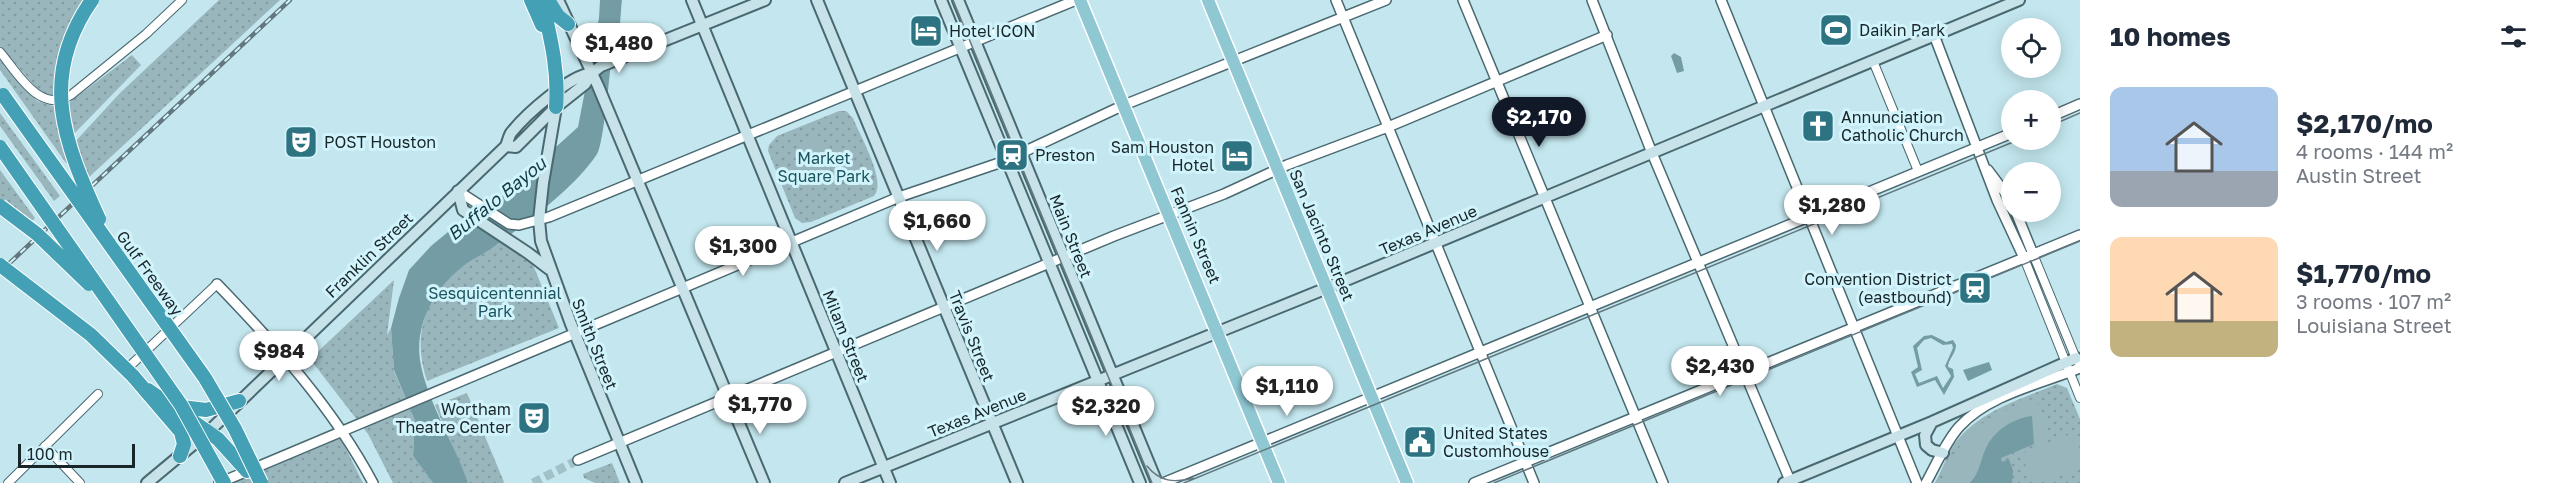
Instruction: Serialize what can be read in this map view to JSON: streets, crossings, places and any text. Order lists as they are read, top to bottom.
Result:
{
  "streets": {
    "highway": ["Gulf Freeway"],
    "main road": [
      "Texas Avenue",
      "Fannin Street",
      "San Jacinto Street",
      "Main Street",
      "Franklin Street",
      "Milam Street",
      "Travis Street",
      "Smith Street"
    ]
  },
  "crossings": [
    ["Texas Avenue", "Fannin Street"],
    ["Texas Avenue", "San Jacinto Street"],
    ["Texas Avenue", "Main Street"],
    ["Texas Avenue", "Milam Street"],
    ["Texas Avenue", "Travis Street"],
    ["Franklin Street", "Milam Street"],
    ["Franklin Street", "Smith Street"]
  ],
  "water": ["Buffalo Bayou"],
  "parks": ["Market Square Park", "Sesquicentennial Park"],
  "places": {
    "sports": ["Daikin Park"],
    "hotel": ["Hotel ICON", "Sam Houston Hotel"],
    "church": ["Annunciation Catholic Church"],
    "theatre": ["POST Houston", "Wortham Theatre Center"],
    "station": ["Preston", "Convention District (eastbound)"],
    "public building": ["United States Customhouse"]
  },
  "scale_bar": "100 m",
  "page": {
    "heading": "10 homes",
    "map_buttons": ["+", "−"],
    "price": [
      "$1,480",
      "$2,170",
      "$1,280",
      "$1,660",
      "$1,300",
      "$984",
      "$2,430",
      "$1,110",
      "$1,770",
      "$2,320"
    ],
    "list": [
      {
        "name": "$2,170/mo",
        "note": "4 rooms · 144 m² · Austin Street"
      },
      {
        "name": "$1,770/mo",
        "note": "3 rooms · 107 m² · Louisiana Street"
      }
    ],
    "scale": "100 m"
  }
}
